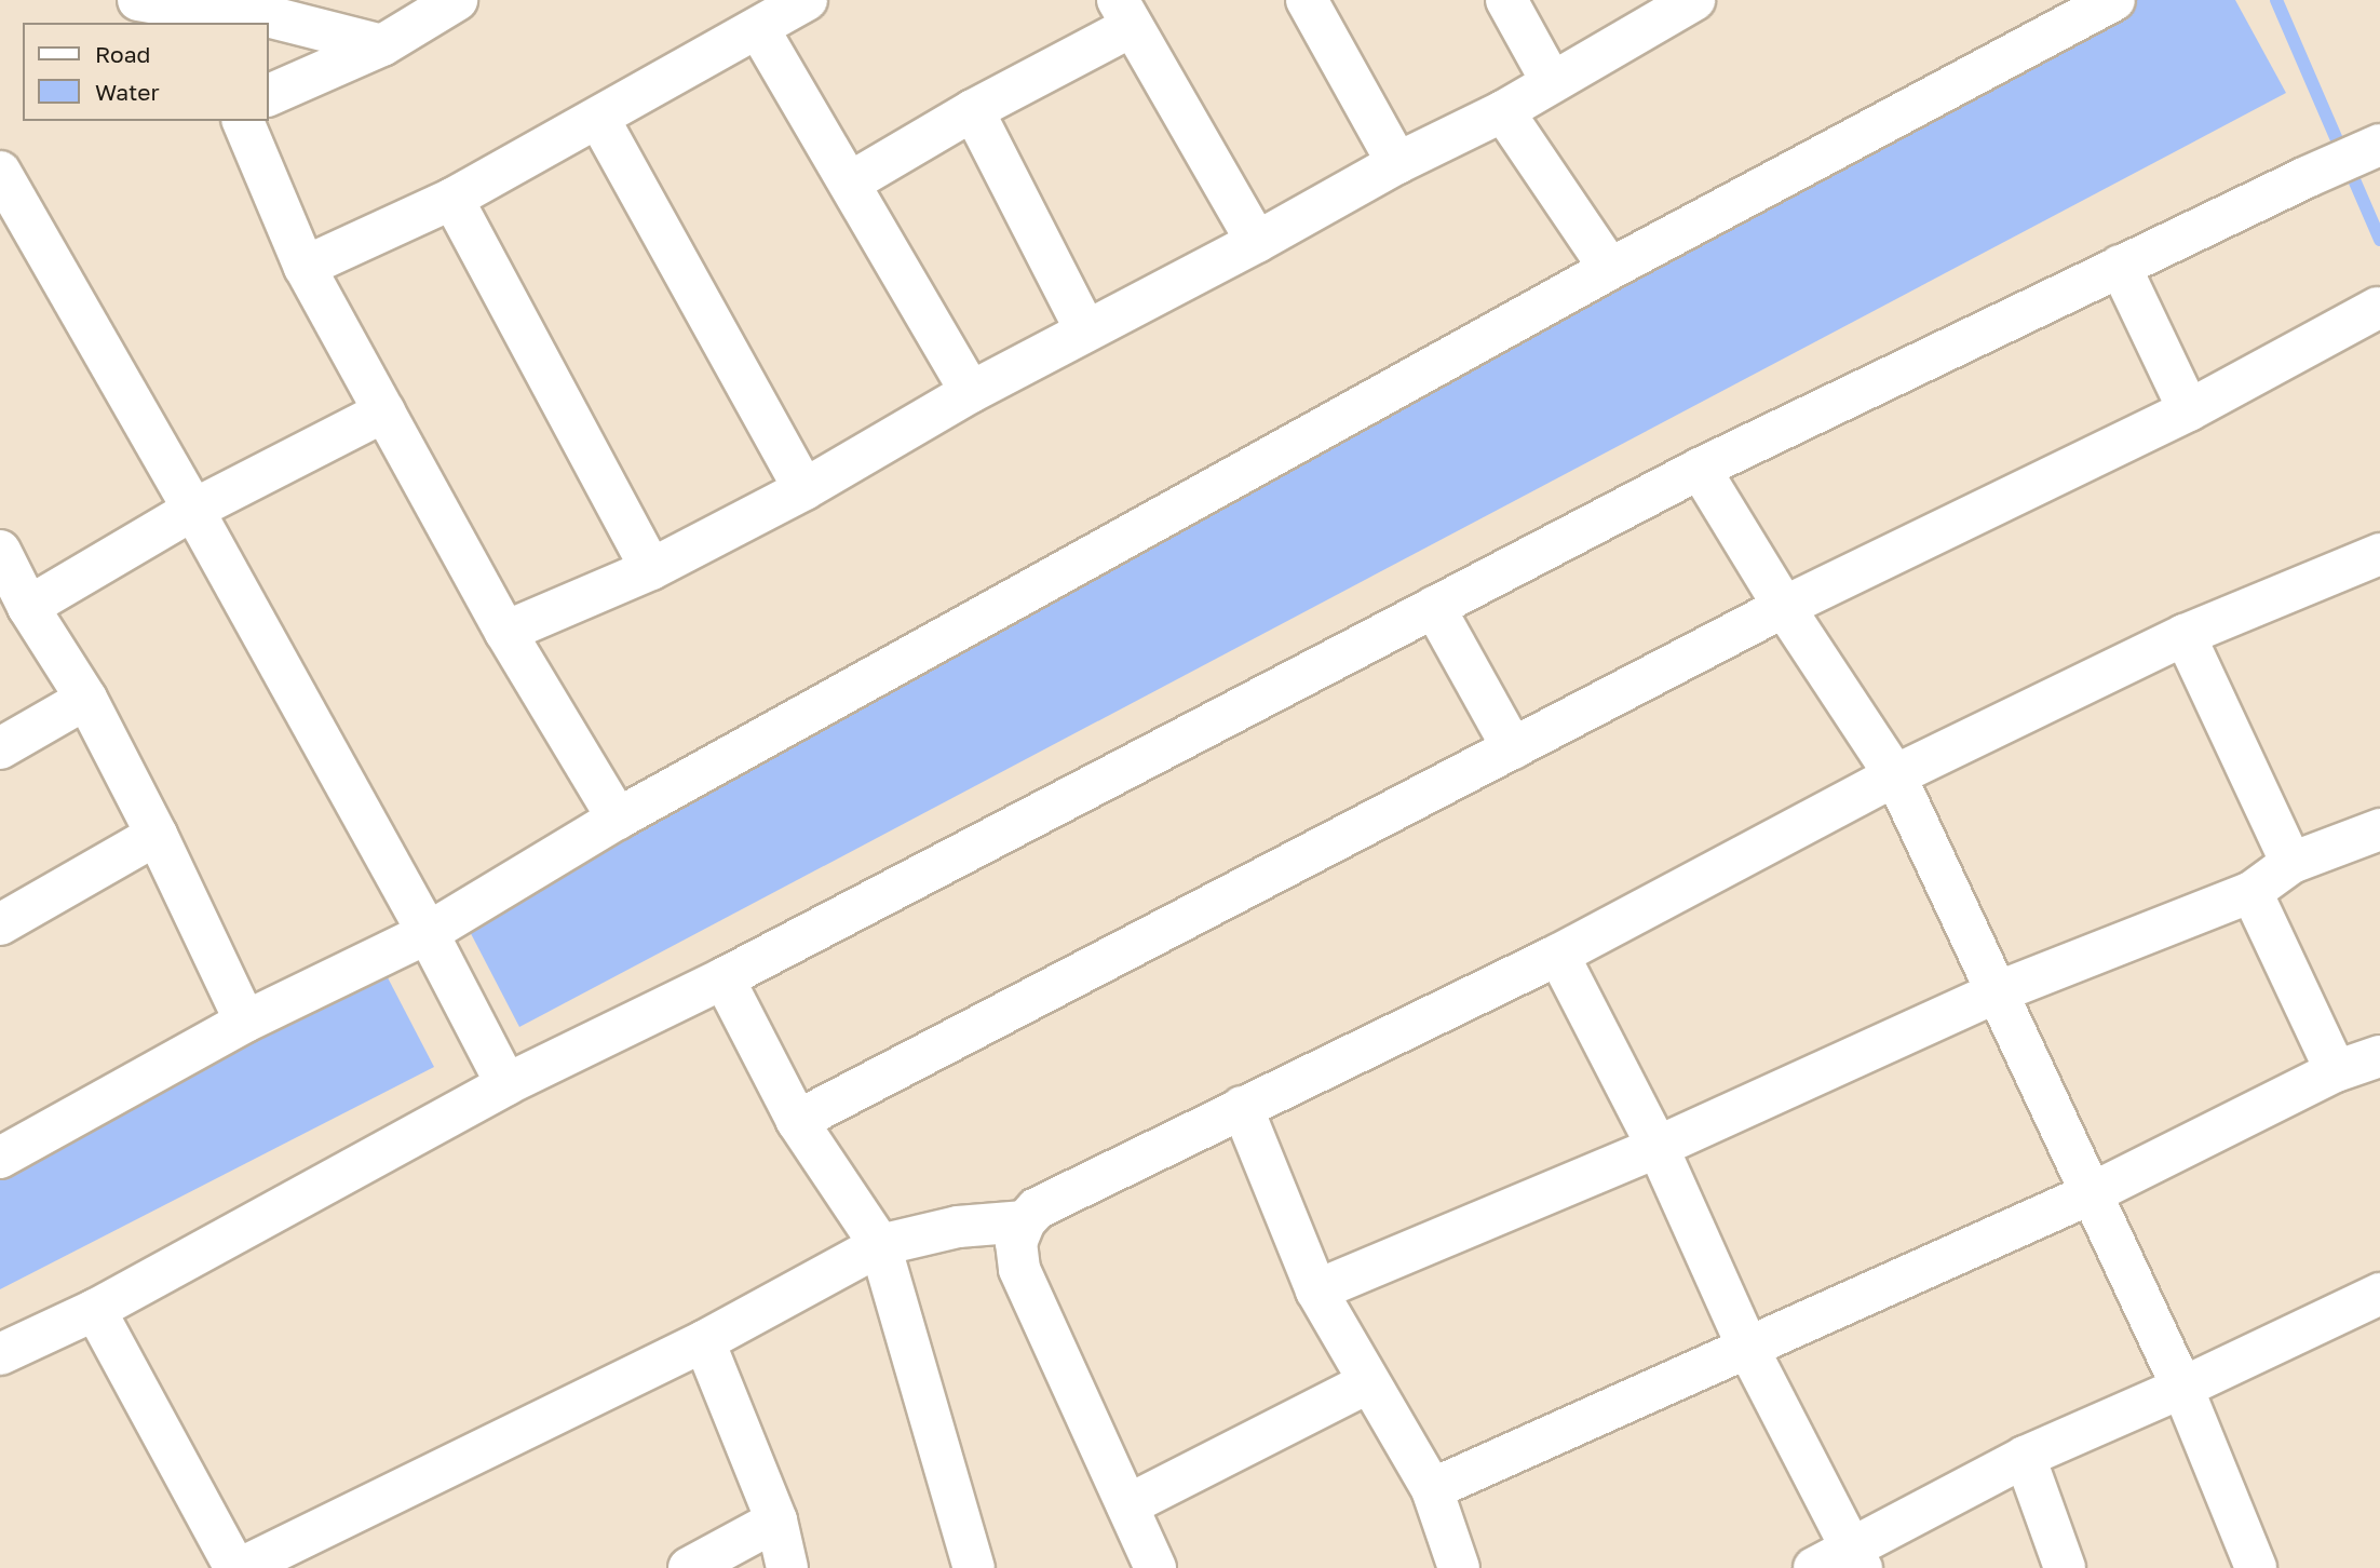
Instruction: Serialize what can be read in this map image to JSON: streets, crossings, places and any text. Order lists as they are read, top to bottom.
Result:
{
  "legend": ["Road", "Water"]
}
